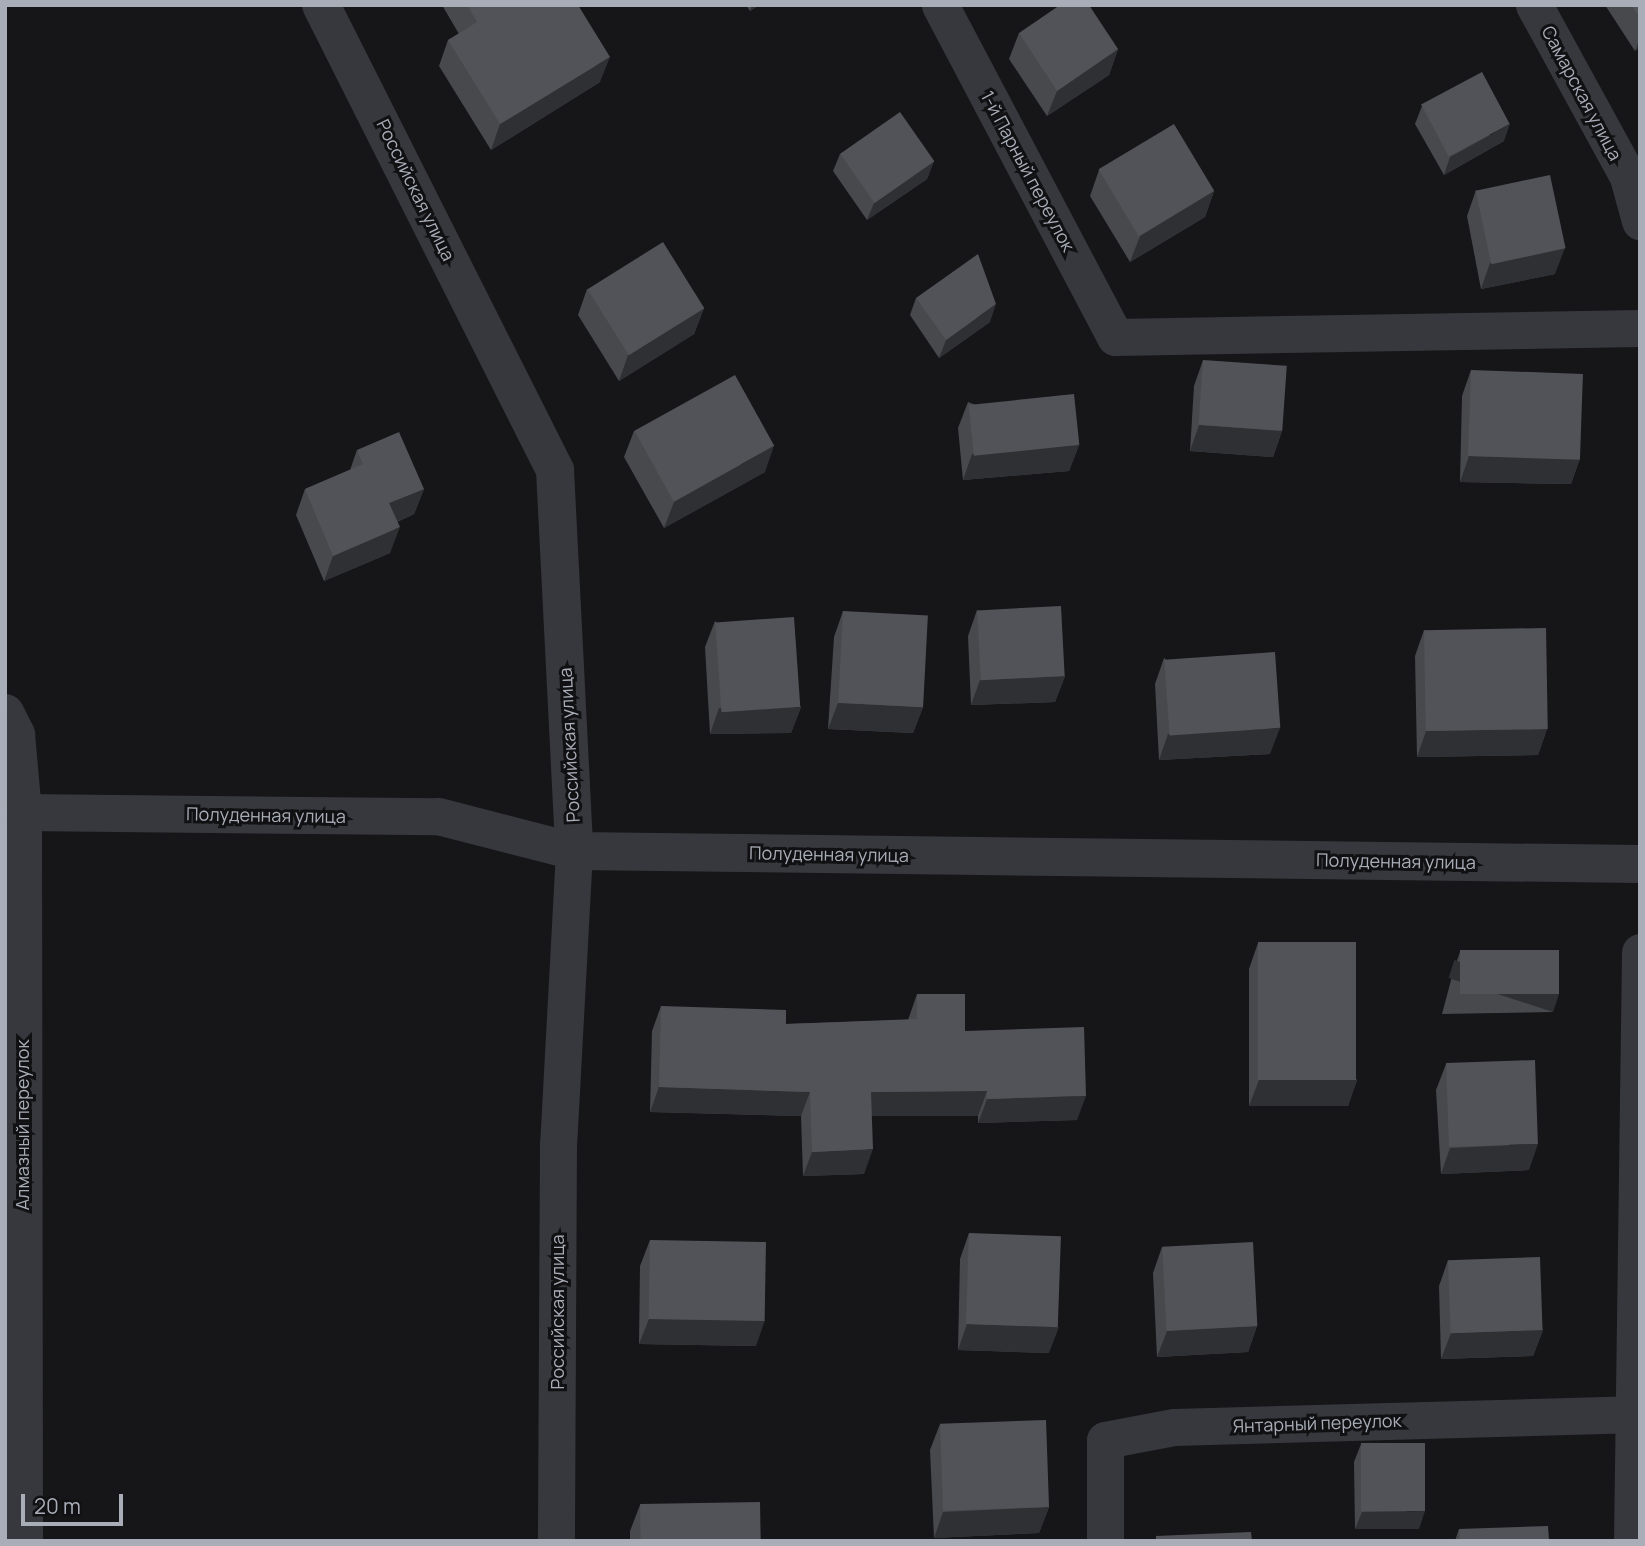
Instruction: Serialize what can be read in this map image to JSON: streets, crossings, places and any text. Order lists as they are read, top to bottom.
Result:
{
  "streets": {
    "street": [
      "Самарская улица",
      "1-й Парный переулок",
      "Российская улица",
      "Полуденная улица",
      "Алмазный переулок",
      "Янтарный переулок"
    ]
  },
  "crossings": [
    ["Российская улица", "Полуденная улица"],
    ["Полуденная улица", "Алмазный переулок"]
  ],
  "scale_bar": "20 m"
}
